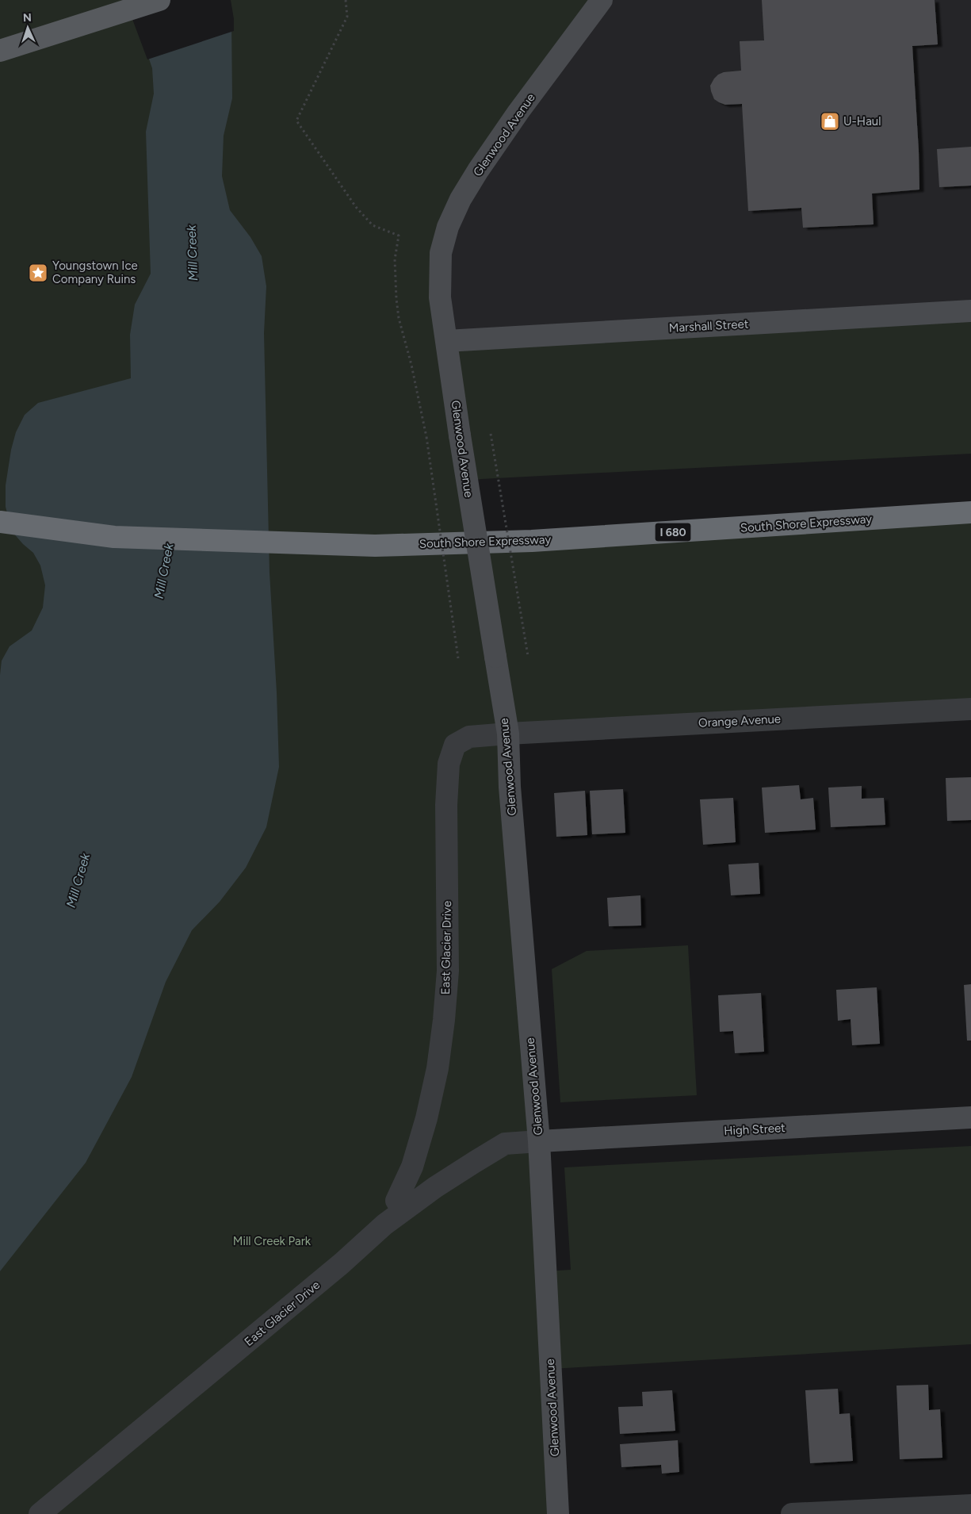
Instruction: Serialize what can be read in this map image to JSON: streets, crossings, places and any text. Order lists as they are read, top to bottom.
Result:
{
  "streets": {
    "highway": ["South Shore Expressway", "I 680"],
    "main road": ["Glenwood Avenue", "Marshall Street", "High Street"],
    "street": ["Orange Avenue", "East Glacier Drive"]
  },
  "crossings": [
    ["Glenwood Avenue", "Marshall Street"],
    ["Glenwood Avenue", "Orange Avenue"],
    ["Glenwood Avenue", "East Glacier Drive"],
    ["Glenwood Avenue", "High Street"],
    ["Orange Avenue", "East Glacier Drive"],
    ["East Glacier Drive", "High Street"]
  ],
  "water": ["Mill Creek"],
  "parks": ["Mill Creek Park"],
  "places": {
    "shop": ["U-Haul"],
    "place": ["Youngstown Ice Company Ruins"]
  },
  "north": "top"
}
